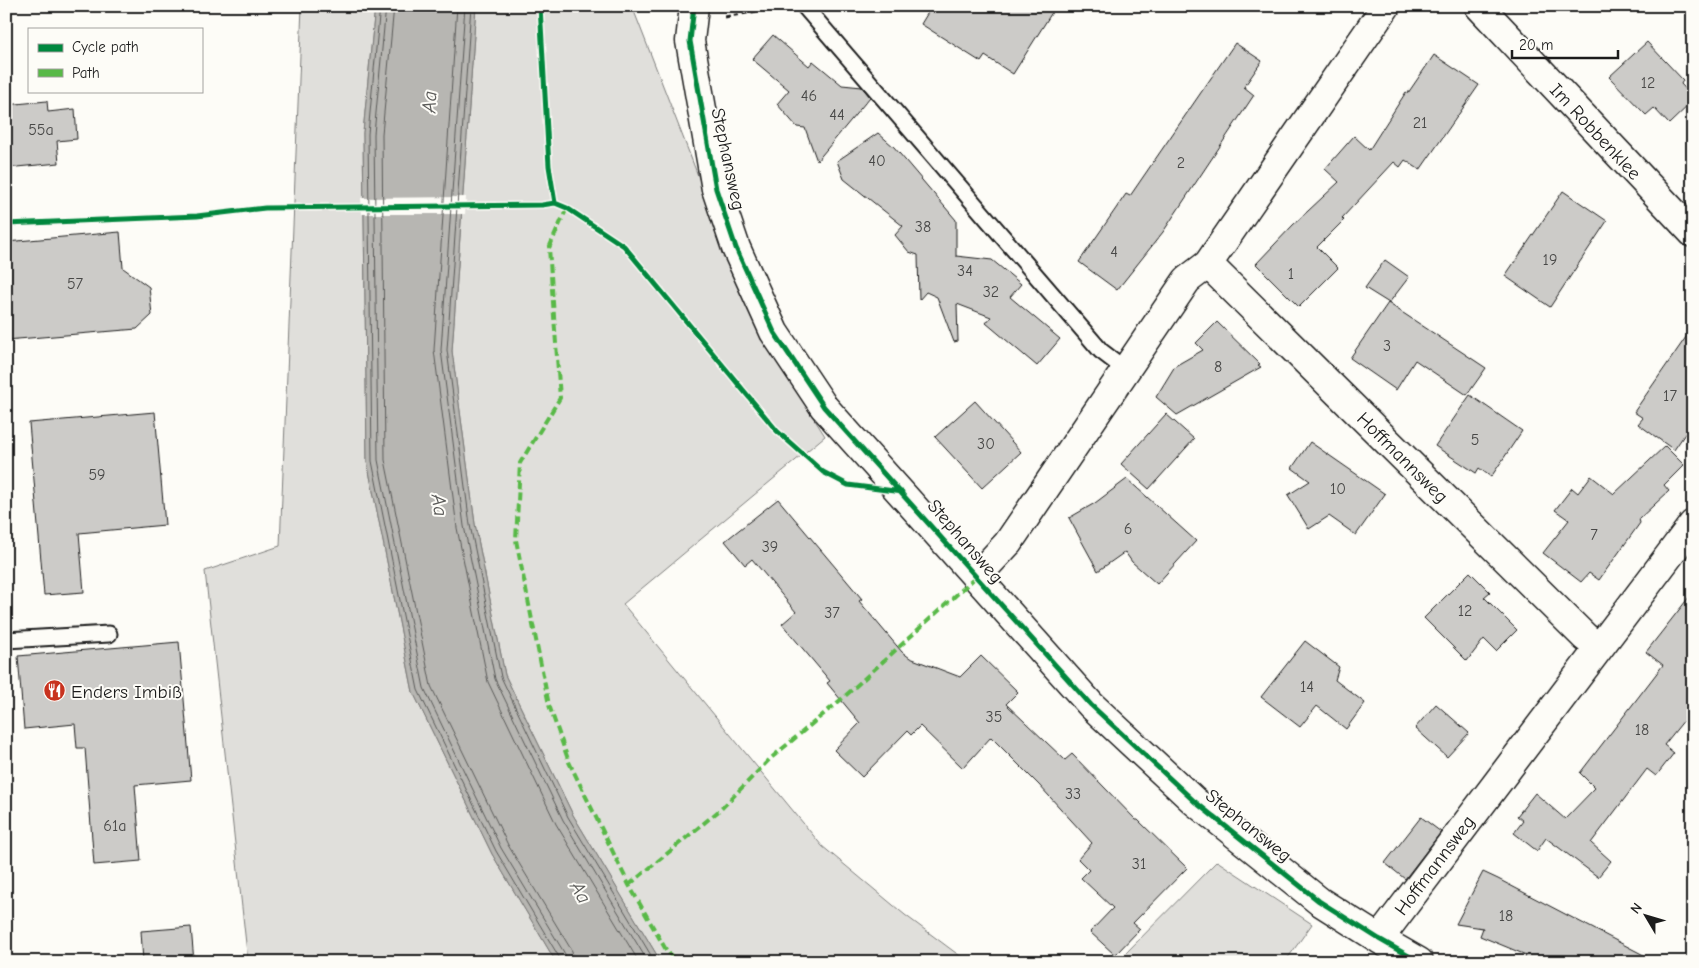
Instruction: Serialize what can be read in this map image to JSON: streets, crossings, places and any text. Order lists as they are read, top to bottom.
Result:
{
  "streets": {
    "street": ["Im Robbenklee", "Stephansweg", "Hoffmannsweg"]
  },
  "crossings": [
    ["Stephansweg", "Hoffmannsweg"]
  ],
  "water": ["Aa"],
  "places": {
    "restaurant": ["Enders Imbiß"]
  },
  "house_numbers": [
    "12",
    "46",
    "44",
    "21",
    "55a",
    "40",
    "2",
    "38",
    "4",
    "19",
    "34",
    "1",
    "57",
    "32",
    "3",
    "8",
    "17",
    "5",
    "30",
    "59",
    "10",
    "6",
    "7",
    "39",
    "12",
    "37",
    "14",
    "35",
    "18",
    "33",
    "61a",
    "31",
    "18"
  ],
  "legend": ["Cycle path", "Path"],
  "scale_bar": "20 m",
  "north": "top left"
}
